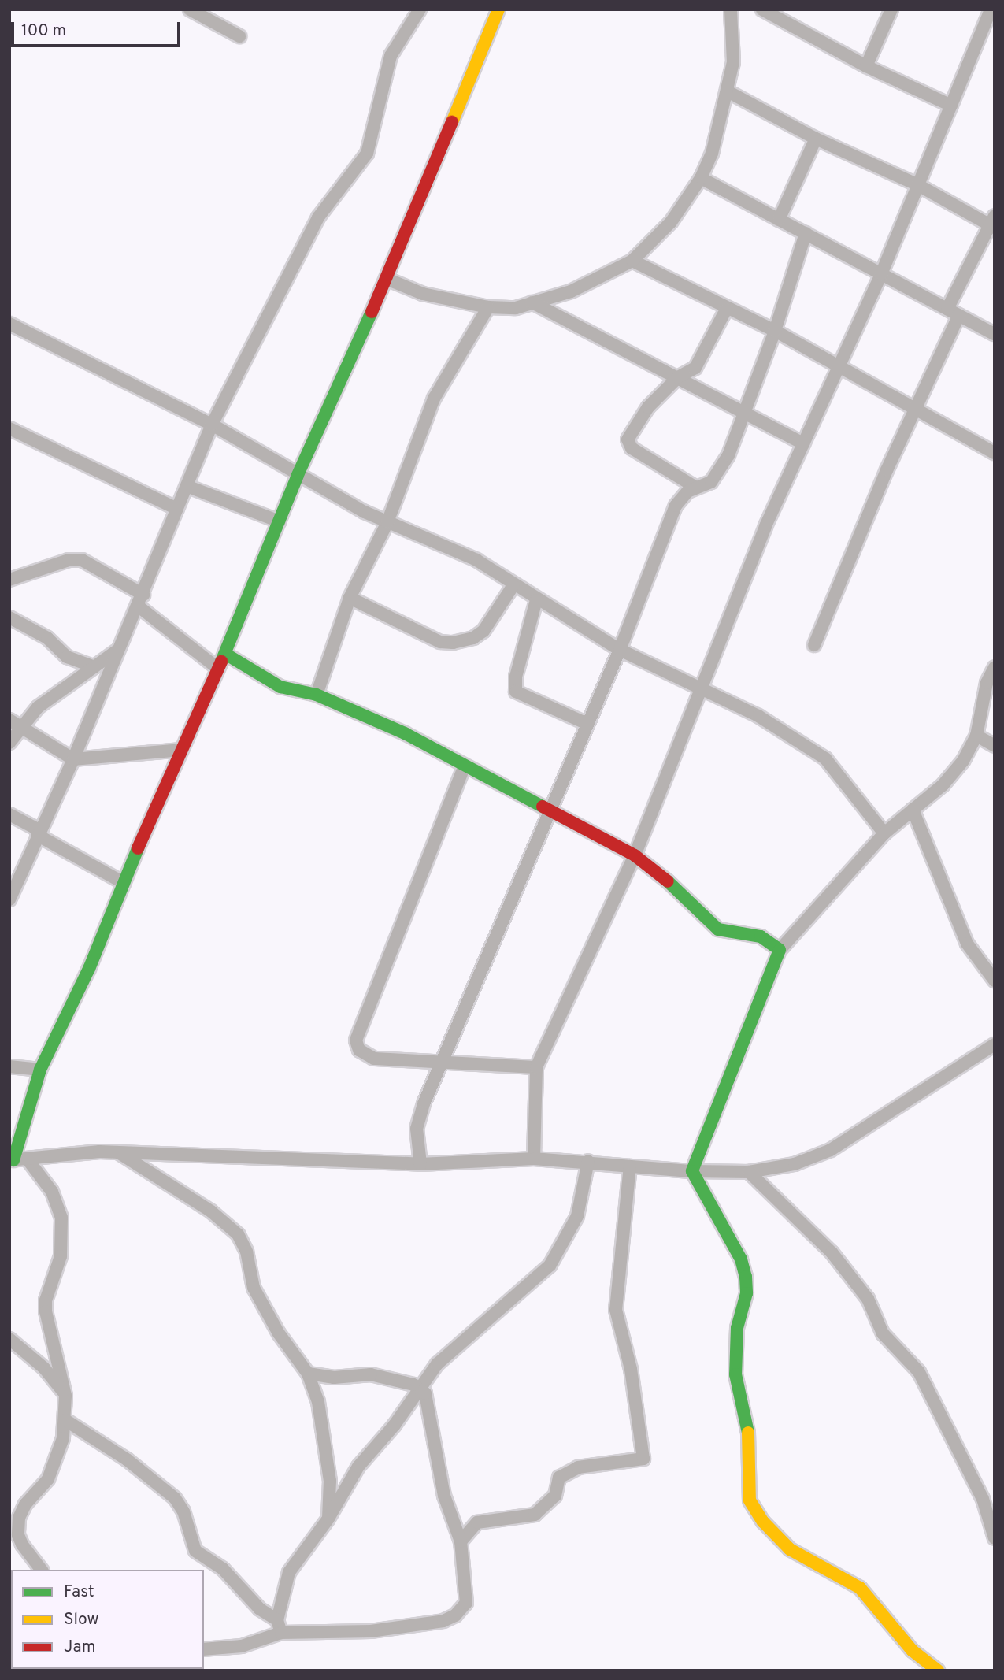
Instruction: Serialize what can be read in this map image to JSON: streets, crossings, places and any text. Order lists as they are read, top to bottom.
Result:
{
  "legend": ["Fast", "Slow", "Jam"],
  "scale_bar": "100 m"
}
